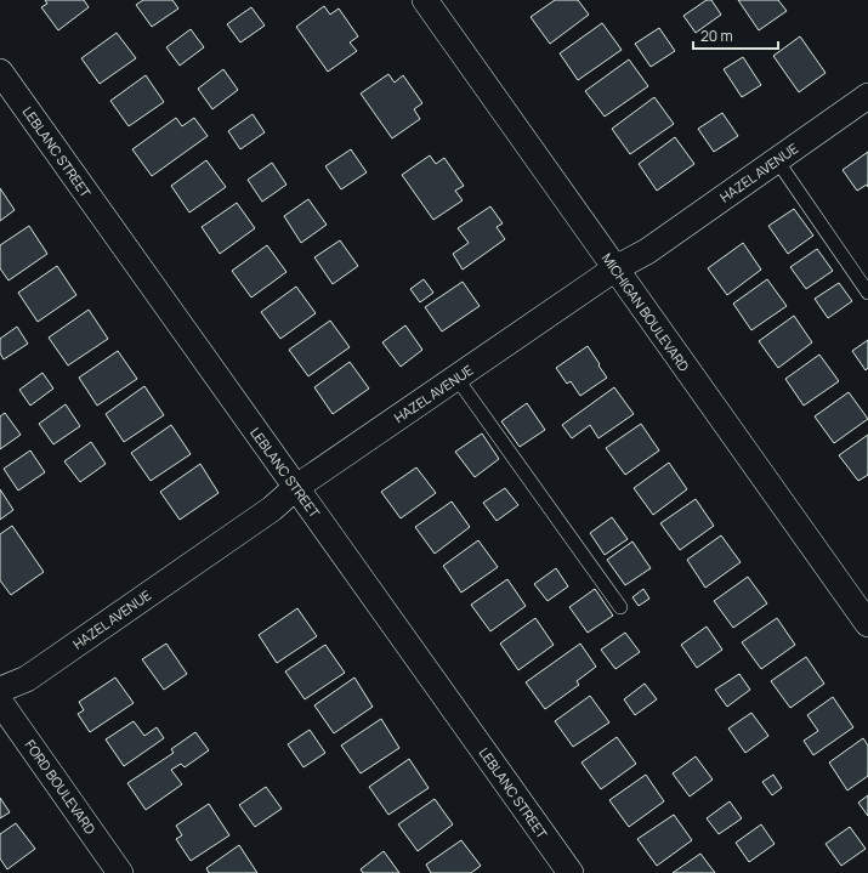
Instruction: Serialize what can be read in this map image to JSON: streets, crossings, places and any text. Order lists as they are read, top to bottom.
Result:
{
  "streets": {
    "street": [
      "LEBLANC STREET",
      "HAZEL AVENUE",
      "MICHIGAN BOULEVARD",
      "FORD BOULEVARD"
    ]
  },
  "crossings": [
    ["LEBLANC STREET", "HAZEL AVENUE"],
    ["HAZEL AVENUE", "MICHIGAN BOULEVARD"]
  ],
  "scale_bar": "20 m"
}
